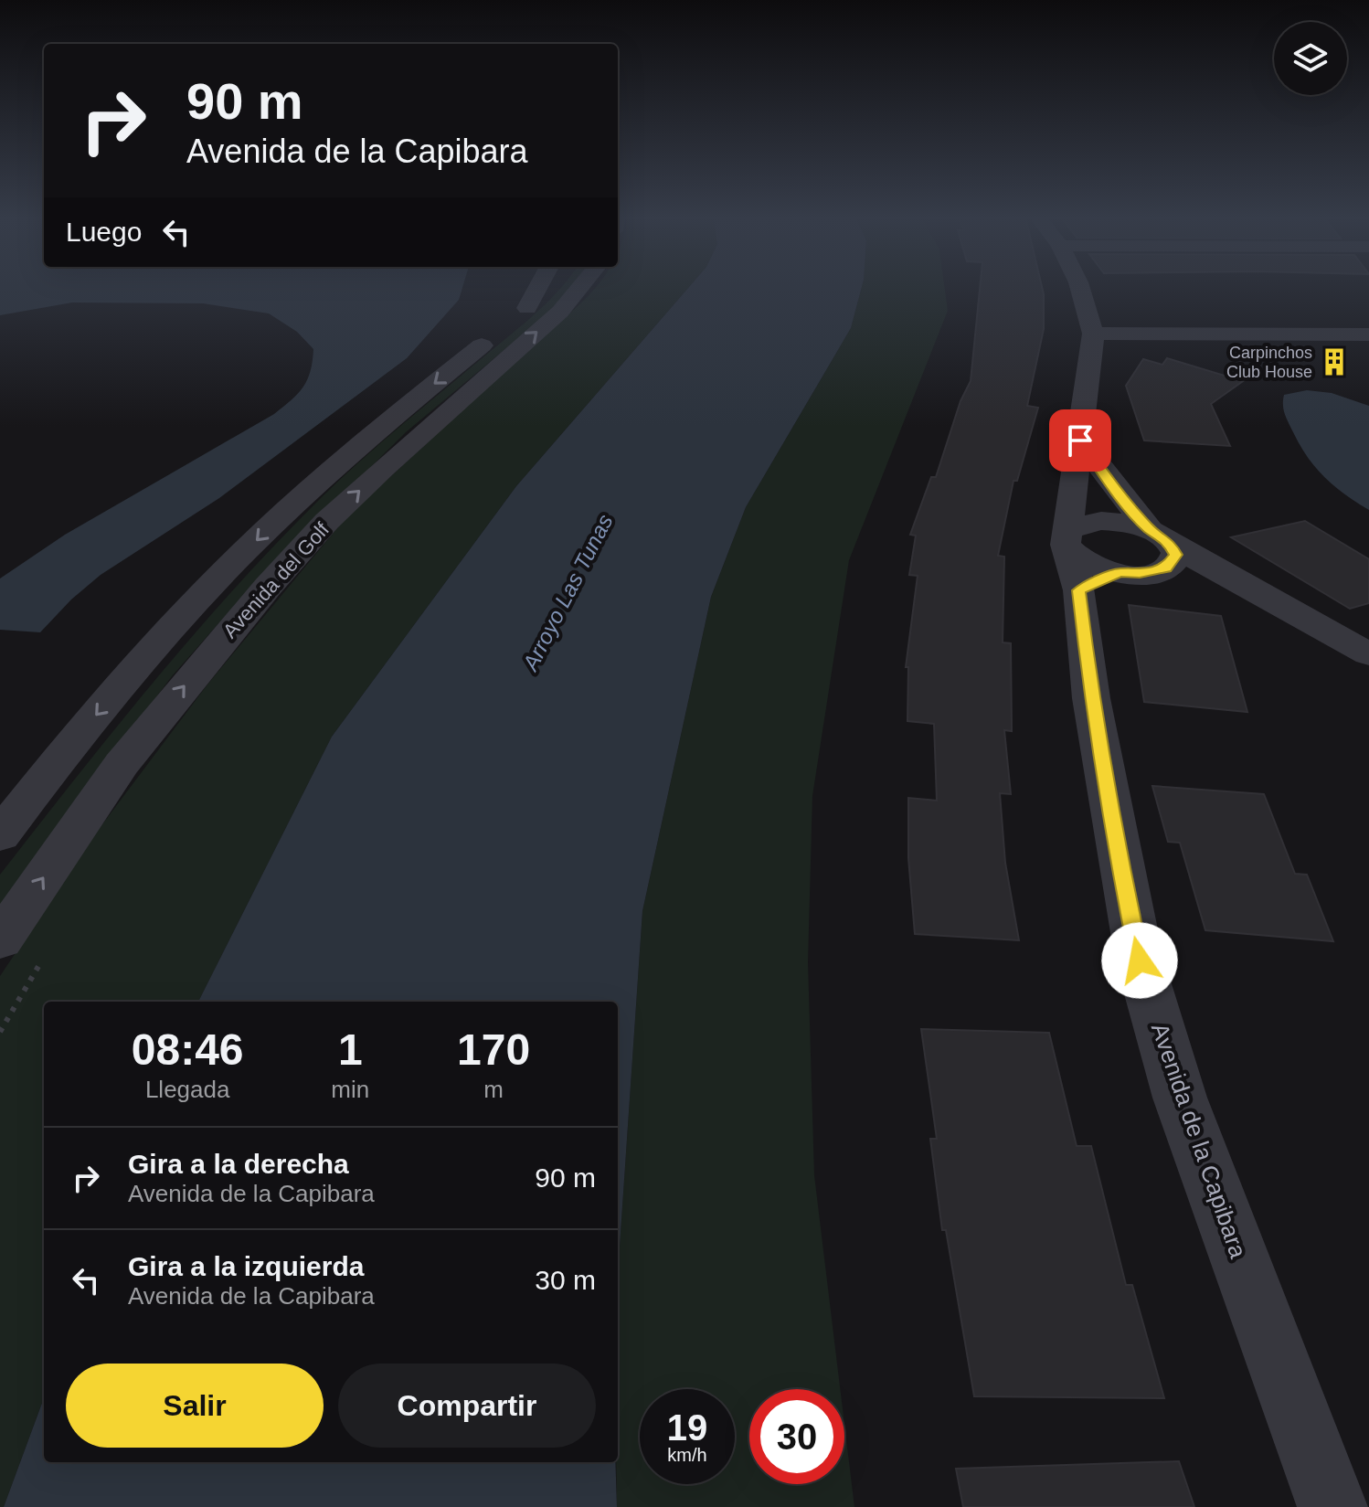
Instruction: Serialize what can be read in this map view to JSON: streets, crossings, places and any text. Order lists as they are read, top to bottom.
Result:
{
  "streets": {
    "street": ["Avenida del Golf", "Avenida de la Capibara"]
  },
  "water": ["Arroyo Las Tunas"],
  "places": {
    "building": ["Carpinchos Club House"]
  },
  "page": {
    "turn": ["90 m", "Avenida de la Capibara"],
    "then": "Luego",
    "eta": [
      "08:46",
      "Llegada",
      "1",
      "min",
      "170",
      "m"
    ],
    "list": [
      {
        "name": "Gira a la derecha",
        "note": "Avenida de la Capibara",
        "value": "90 m"
      },
      {
        "name": "Gira a la izquierda",
        "note": "Avenida de la Capibara",
        "value": "30 m"
      }
    ],
    "buttons": ["Salir", "Compartir"],
    "speed": "19 km/h",
    "limit": "30"
  }
}
